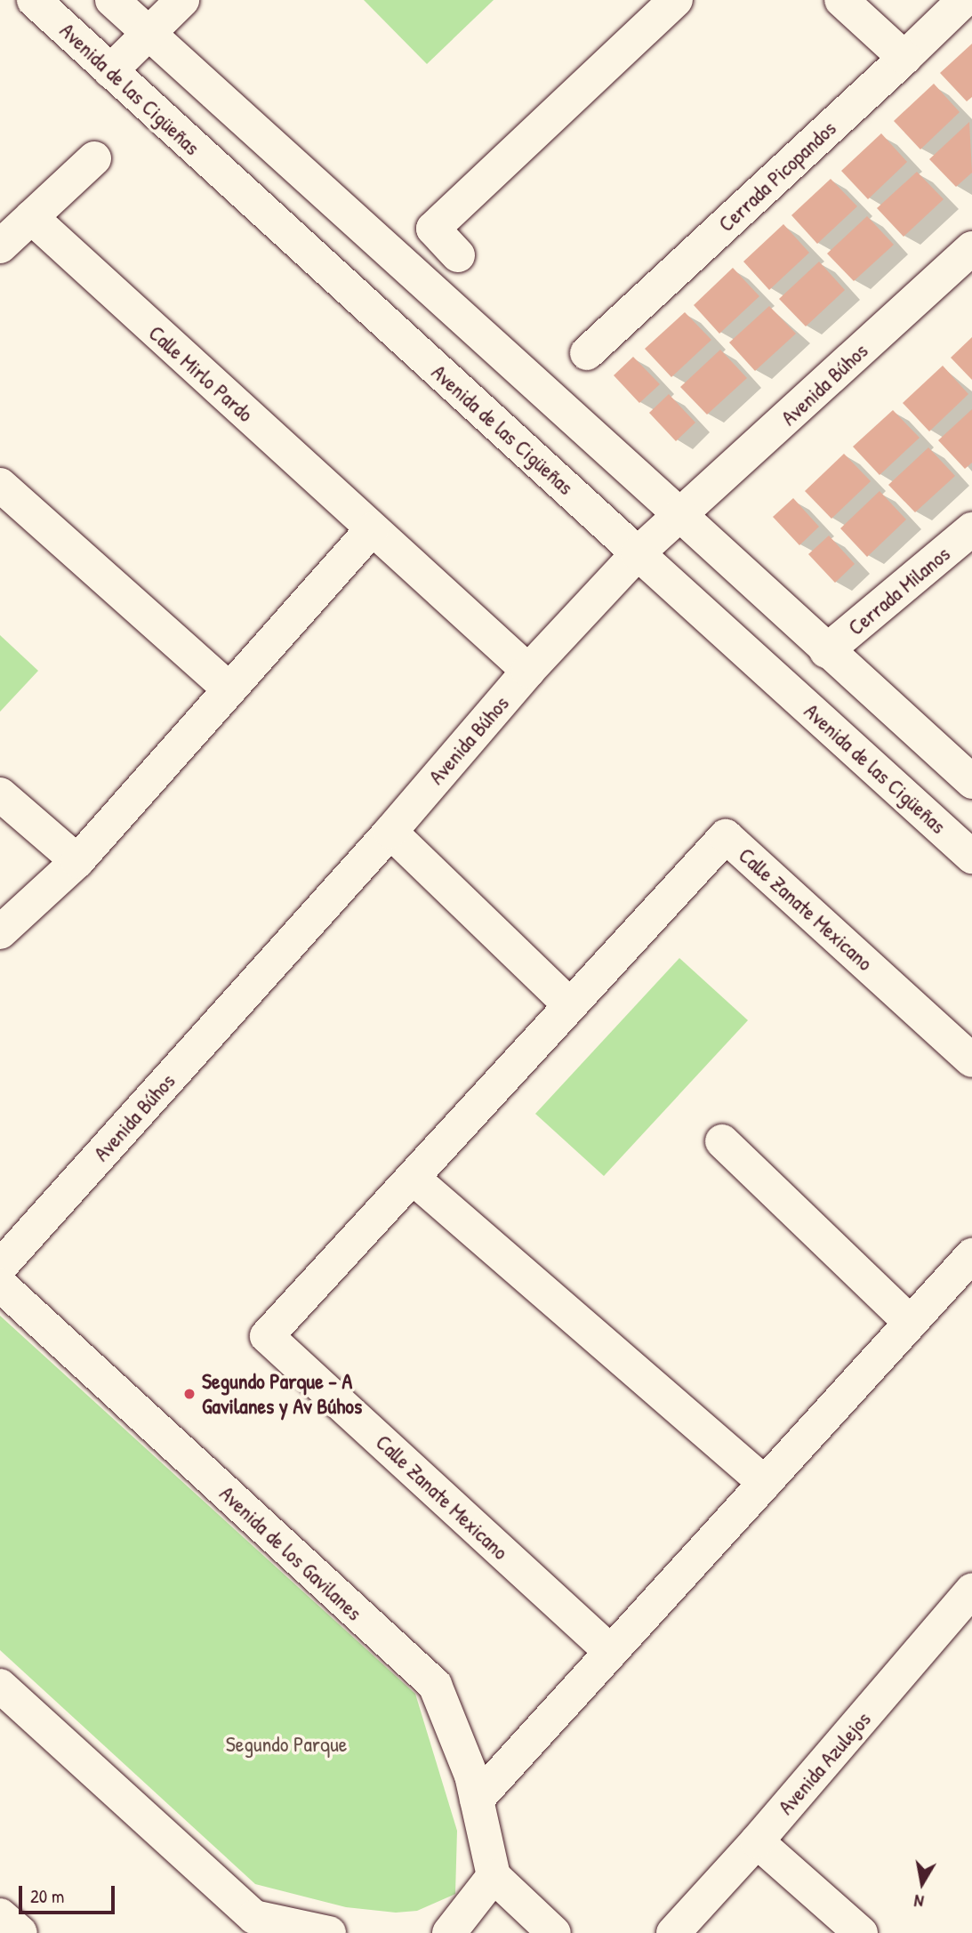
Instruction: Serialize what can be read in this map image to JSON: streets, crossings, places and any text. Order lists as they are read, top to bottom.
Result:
{
  "streets": {
    "street": [
      "Avenida de las Cigüeñas",
      "Cerrada Picopandos",
      "Calle Mirlo Pardo",
      "Avenida Búhos",
      "Cerrada Milanos",
      "Calle Zanate Mexicano",
      "Avenida de los Gavilanes",
      "Avenida Azulejos"
    ]
  },
  "crossings": [
    ["Avenida de las Cigüeñas", "Avenida Búhos"],
    ["Calle Mirlo Pardo", "Avenida Búhos"]
  ],
  "parks": ["Segundo Parque"],
  "places": ["Segundo Parque - A Gavilanes y Av Búhos"],
  "scale_bar": "20 m",
  "north": "bottom"
}
